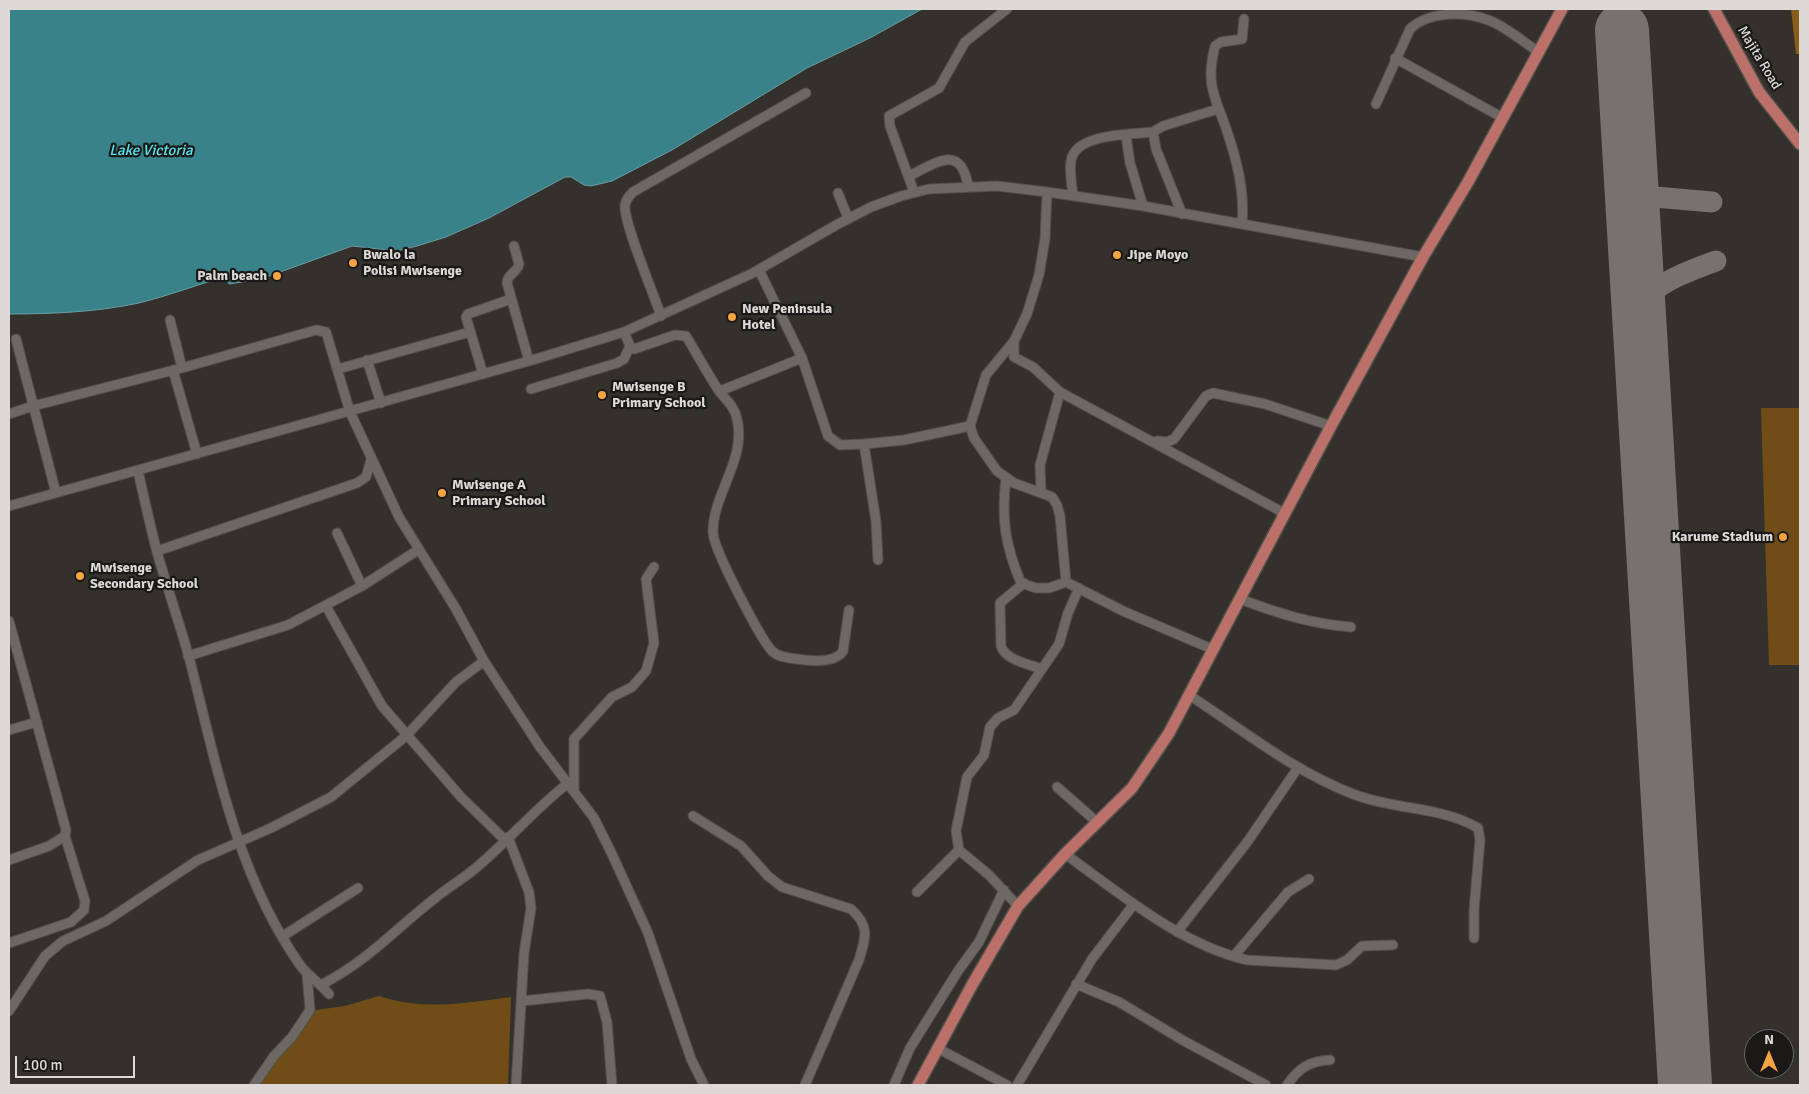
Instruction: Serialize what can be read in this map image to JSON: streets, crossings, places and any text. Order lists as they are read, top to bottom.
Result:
{
  "streets": {
    "main road": ["Majita Road"]
  },
  "water": ["Lake Victoria"],
  "places": [
    "Jipe Moyo",
    "Bwalo la Polisi Mwisenge",
    "Palm beach",
    "New Peninsula Hotel",
    "Mwisenge B Primary School",
    "Mwisenge A Primary School",
    "Karume Stadium",
    "Mwisenge Secondary School"
  ],
  "scale_bar": "100 m",
  "north": "top"
}
